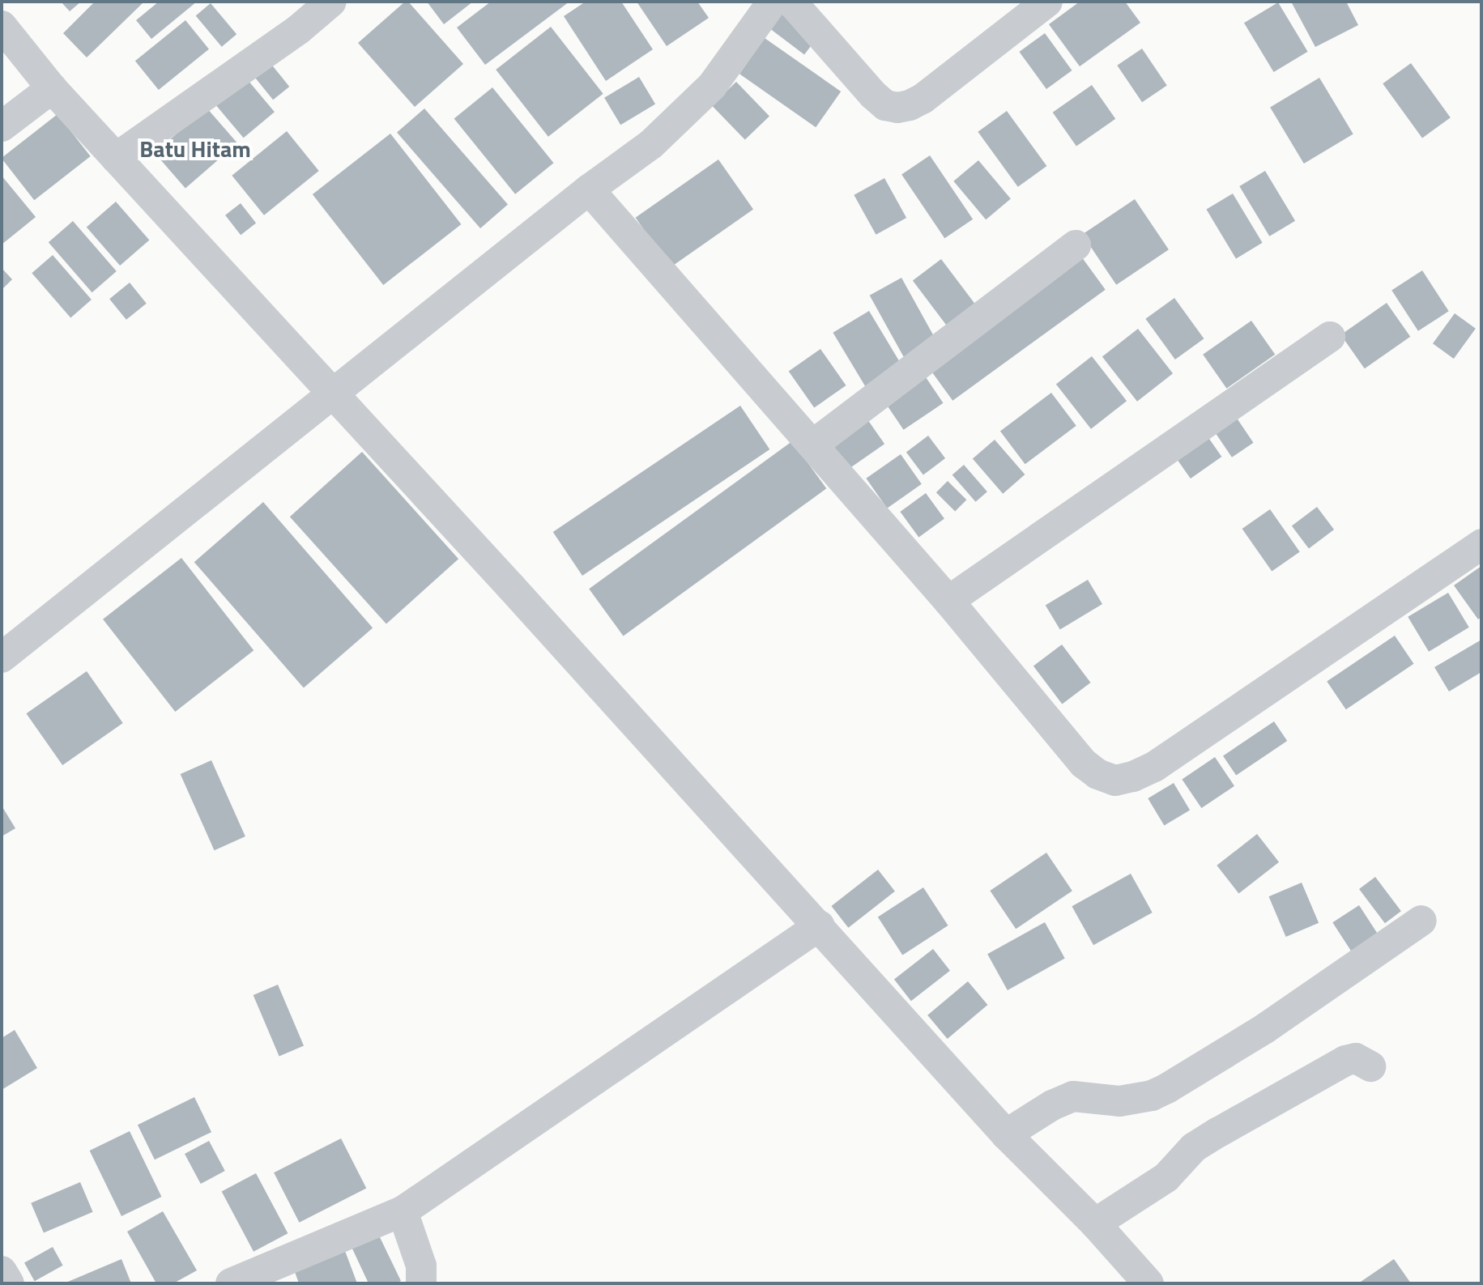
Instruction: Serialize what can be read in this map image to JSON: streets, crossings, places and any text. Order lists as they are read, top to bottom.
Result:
{
  "districts": ["Batu Hitam"]
}
